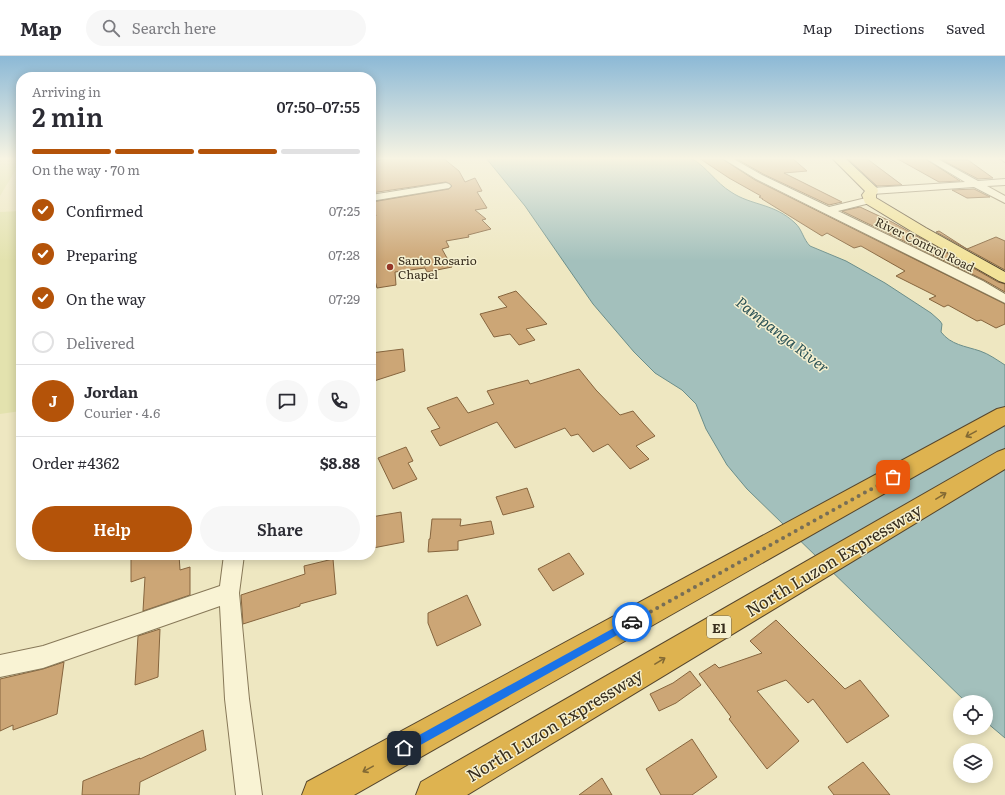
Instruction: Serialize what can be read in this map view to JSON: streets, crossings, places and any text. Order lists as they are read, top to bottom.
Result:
{
  "streets": {
    "highway": ["North Luzon Expressway", "E1"],
    "street": ["River Control Road"]
  },
  "water": ["Pampanga River"],
  "places": ["Santo Rosario Chapel"],
  "page": {
    "header": "Map",
    "search": "Search here",
    "nav": ["Map", "Directions", "Saved"],
    "heading": ["2 min", "Arriving in", "07:50–07:55"],
    "panel": [
      "Jordan",
      "Courier · 4.6",
      "Order #4362",
      "$8.88"
    ],
    "bar": "On the way · 70 m",
    "list": [
      ["Confirmed", "07:25"],
      ["Preparing", "07:28"],
      ["On the way", "07:29"],
      "Delivered"
    ],
    "round": "J",
    "buttons": ["Help", "Share"]
  }
}
